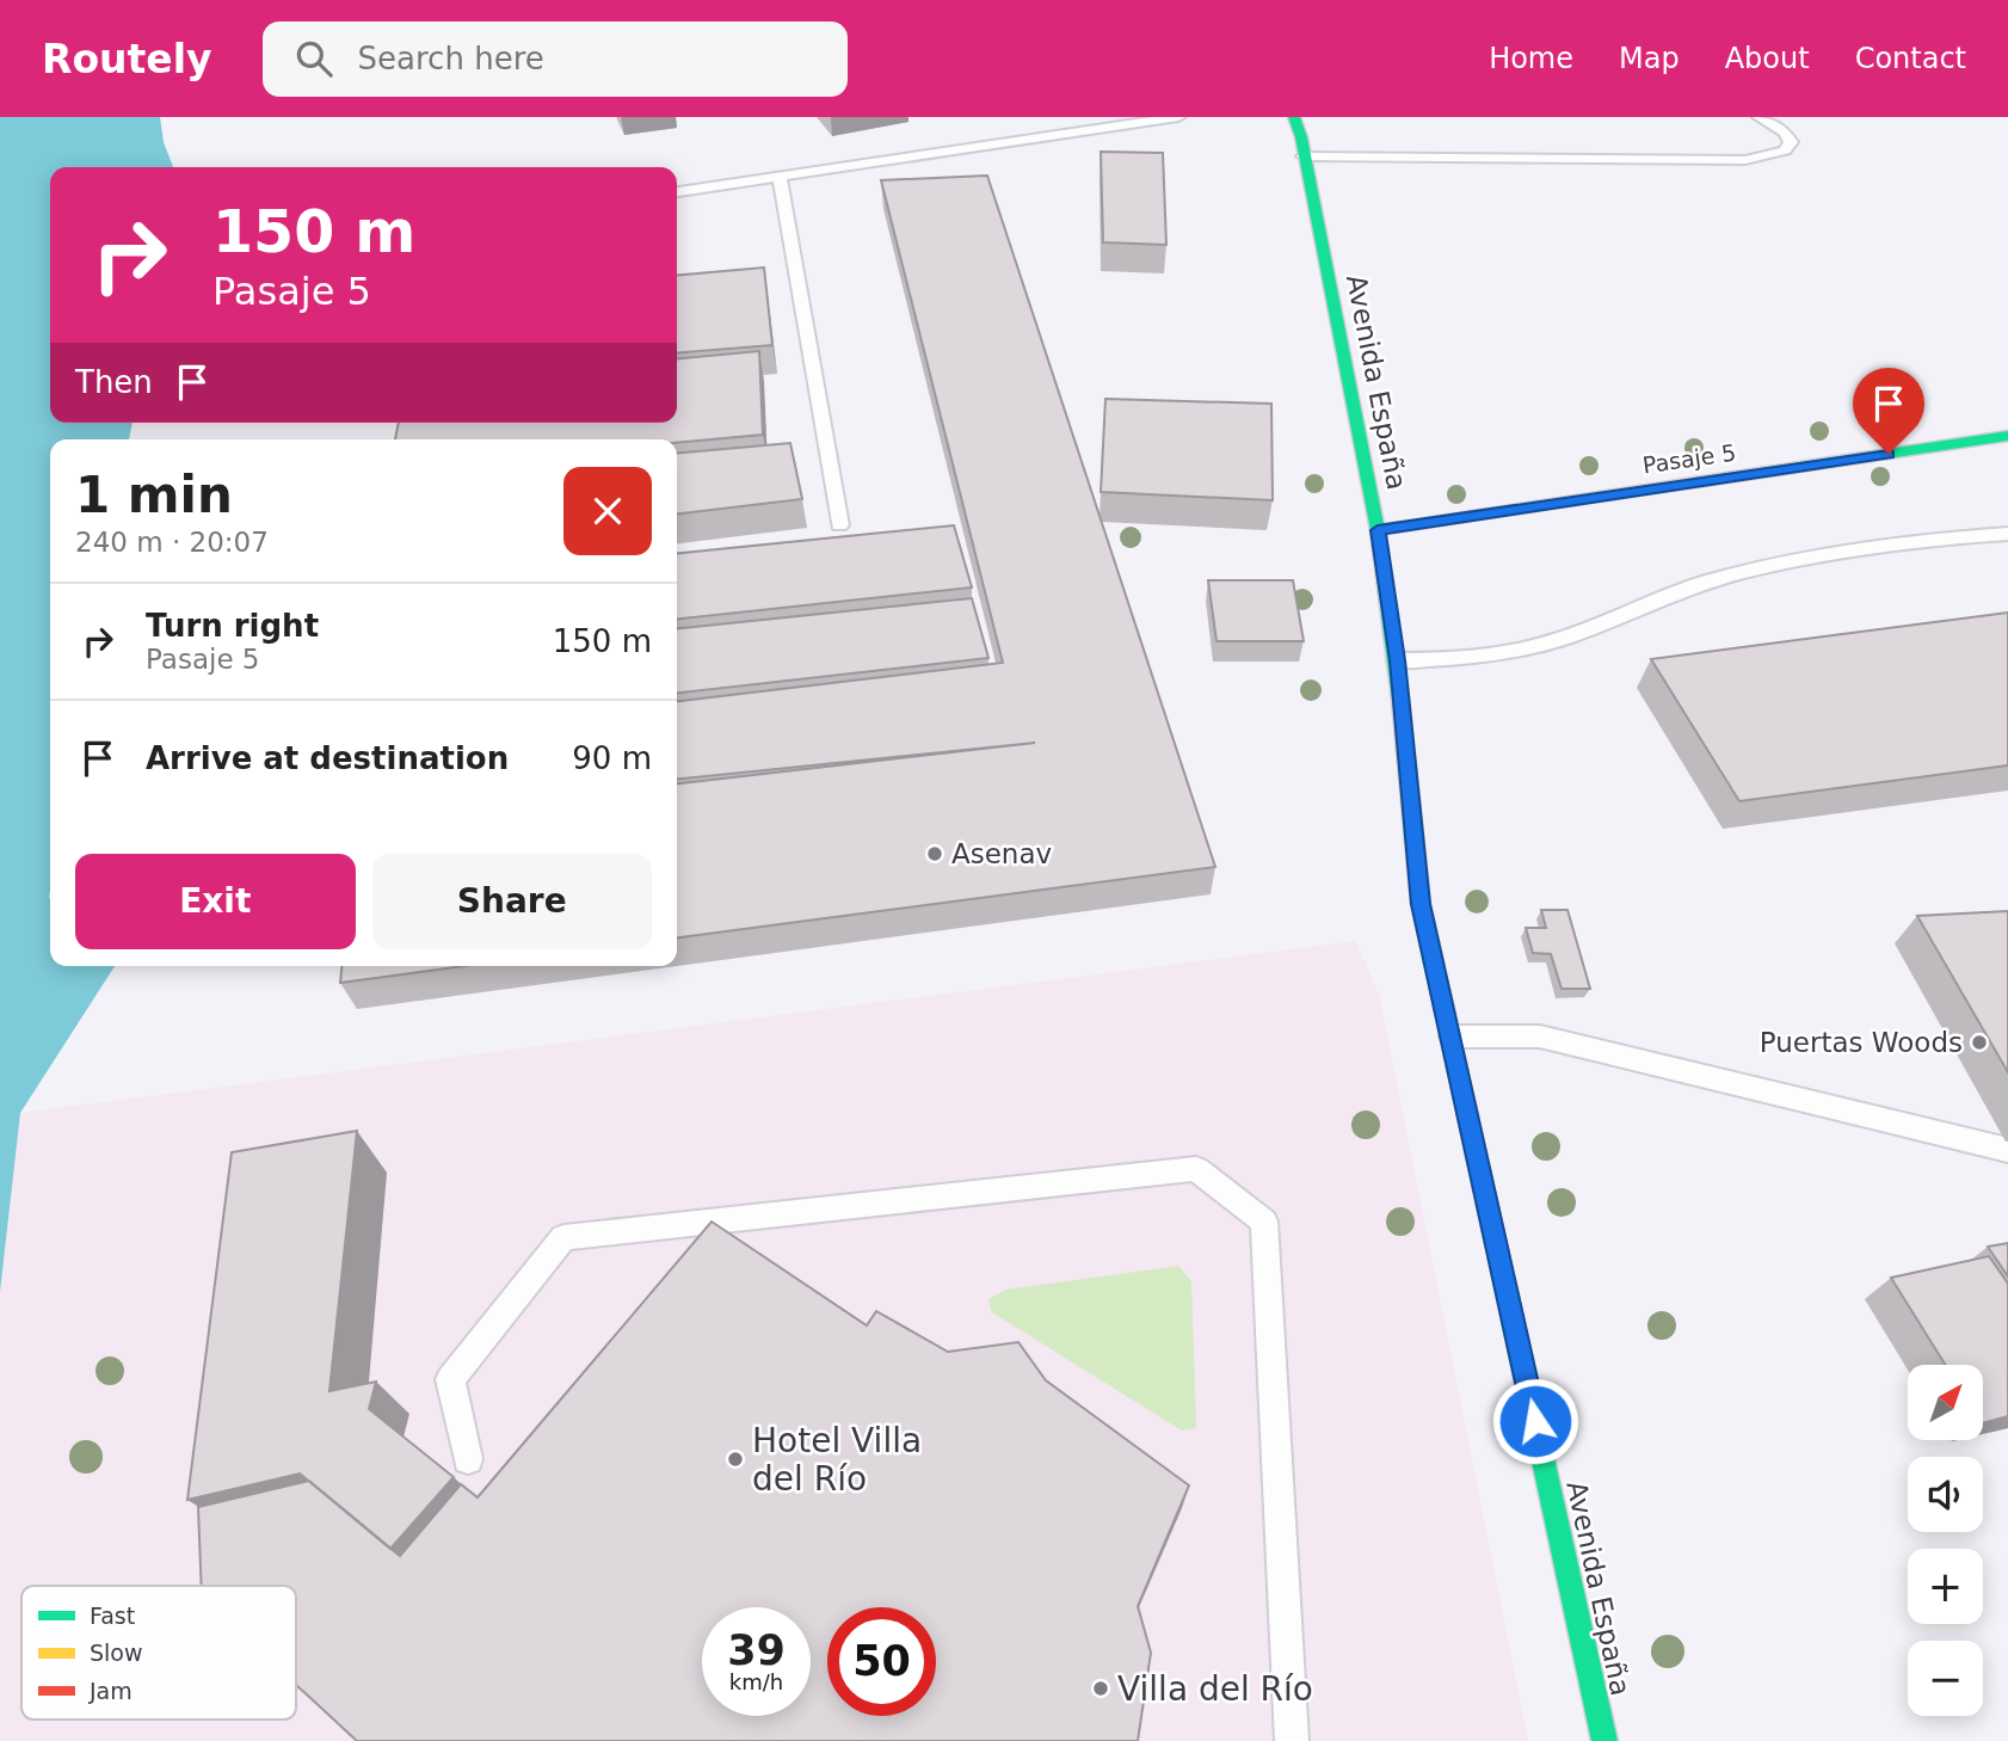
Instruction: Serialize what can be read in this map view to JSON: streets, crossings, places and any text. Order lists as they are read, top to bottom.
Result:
{
  "streets": {
    "main road": ["Avenida España", "Pasaje 5"]
  },
  "crossings": [
    ["Avenida España", "Pasaje 5"]
  ],
  "places": [
    "Asenav",
    "Puertas Woods",
    "Hotel Villa del Río",
    "Villa del Río"
  ],
  "legend": ["Fast", "Slow", "Jam"],
  "north": "top right",
  "page": {
    "header": "Routely",
    "search": "Search here",
    "nav": [
      "Home",
      "Map",
      "About",
      "Contact"
    ],
    "turn": ["150 m", "Pasaje 5"],
    "then": "Then",
    "heading": ["1 min", "240 m · 20:07"],
    "list": [
      {
        "name": "Turn right",
        "note": "Pasaje 5",
        "value": "150 m"
      },
      {
        "name": "Arrive at destination",
        "value": "90 m"
      }
    ],
    "buttons": ["Exit", "Share"],
    "map_buttons": ["+", "−"],
    "speed": "39 km/h",
    "limit": "50"
  }
}
